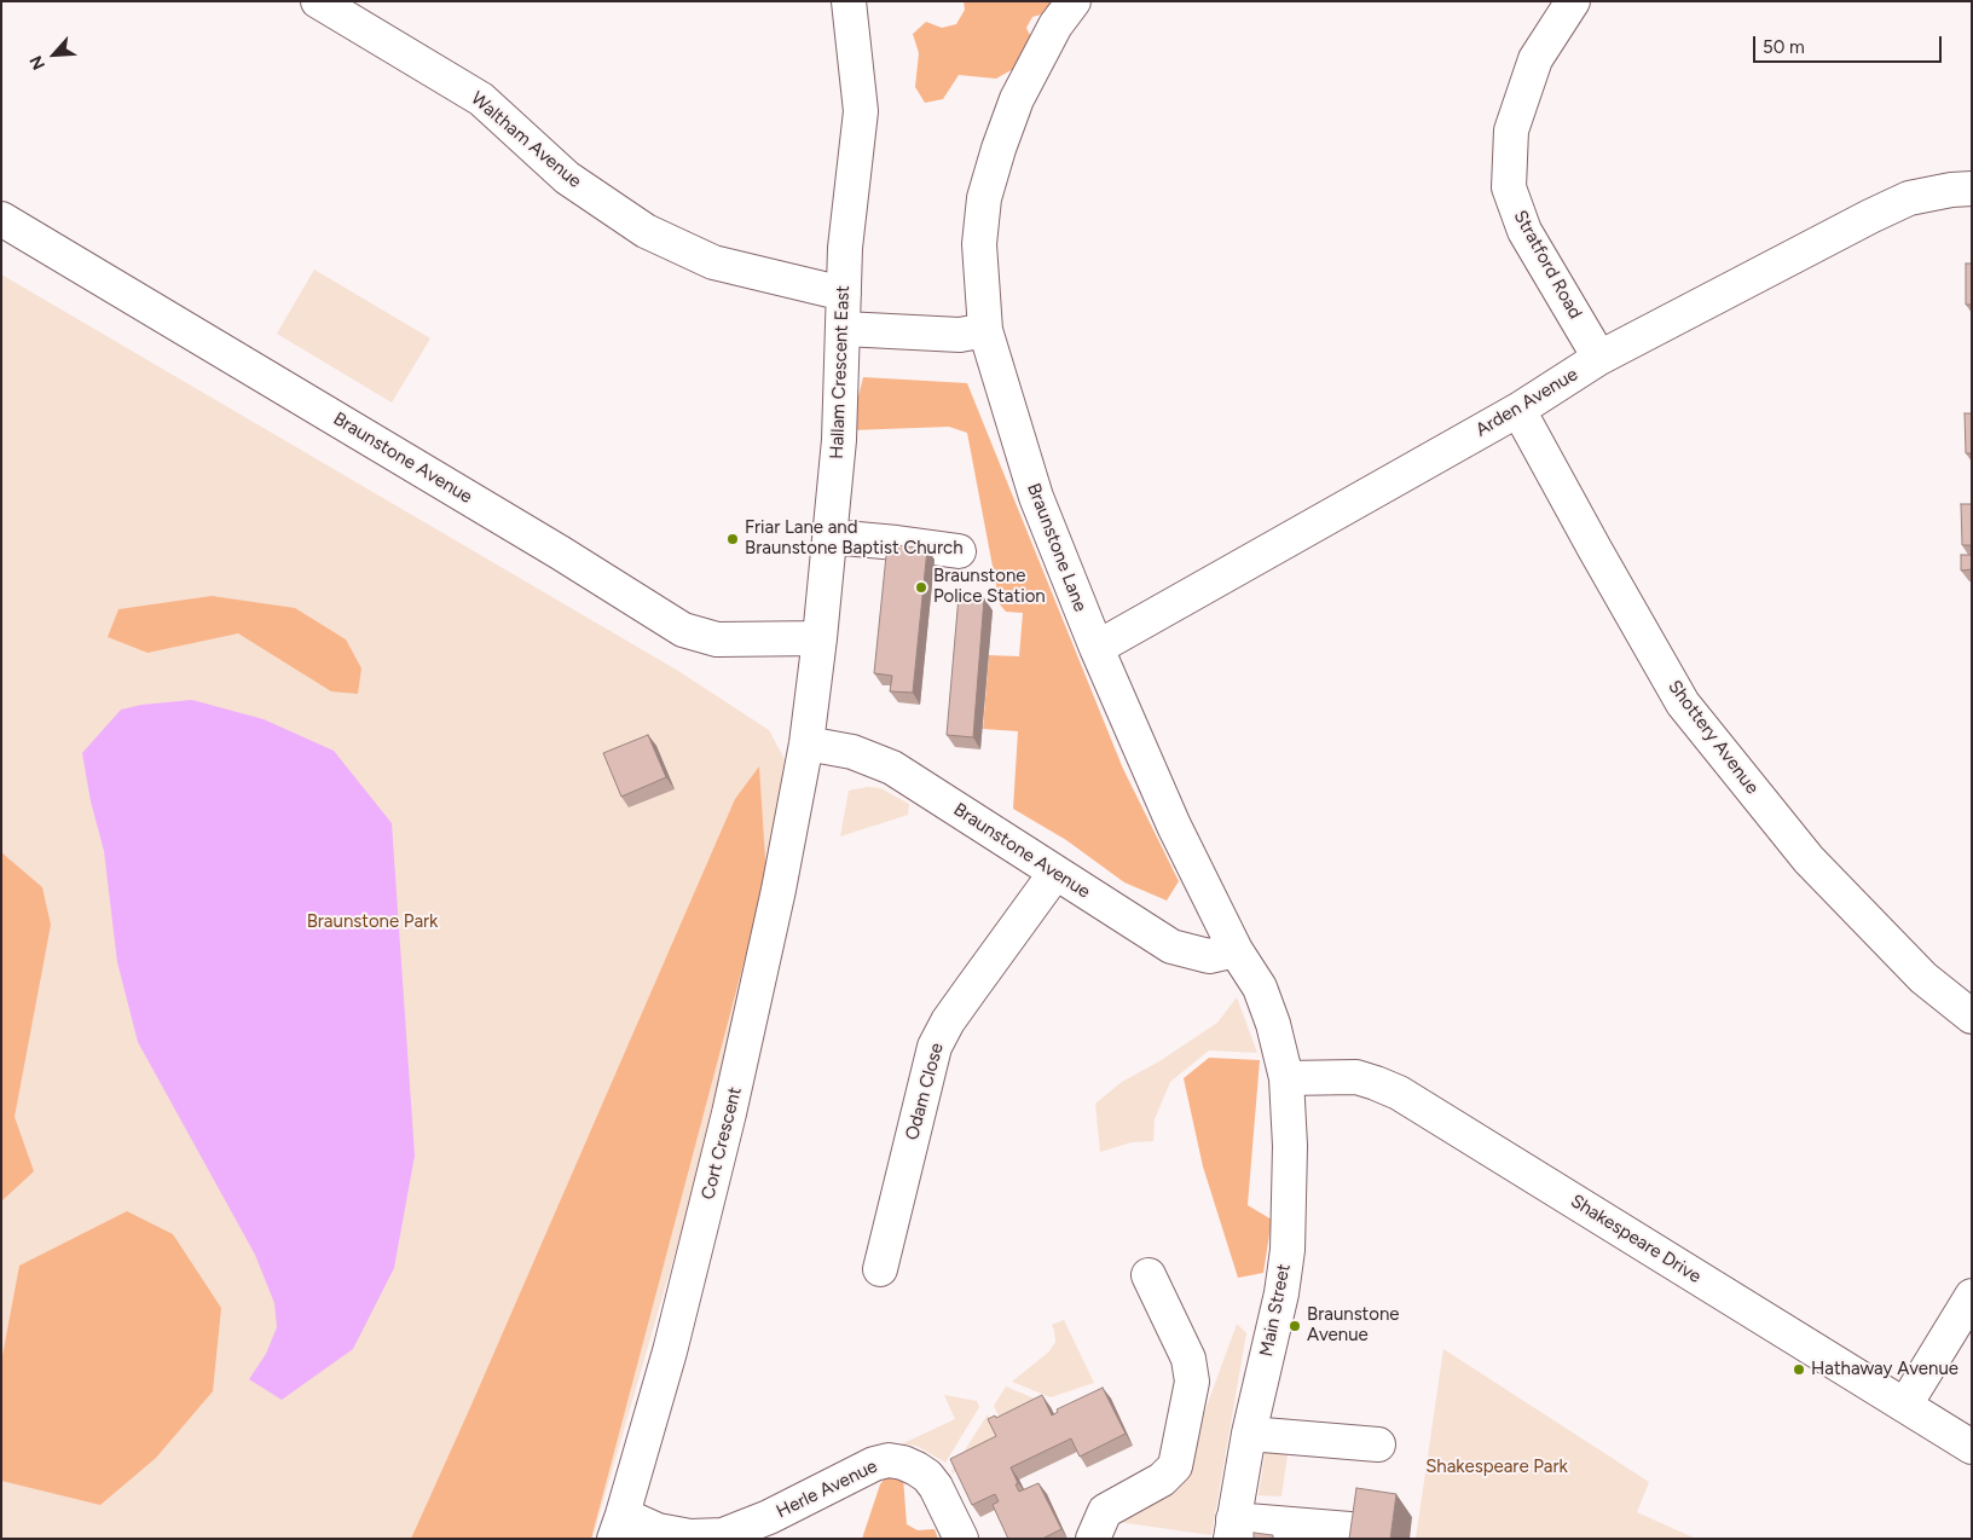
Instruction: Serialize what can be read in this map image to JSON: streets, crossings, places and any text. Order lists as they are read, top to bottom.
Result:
{
  "streets": {
    "street": [
      "Waltham Avenue",
      "Stratford Road",
      "Hallam Crescent East",
      "Arden Avenue",
      "Braunstone Avenue",
      "Braunstone Lane",
      "Shottery Avenue",
      "Odam Close",
      "Cort Crescent",
      "Shakespeare Drive",
      "Main Street",
      "Herle Avenue"
    ]
  },
  "crossings": [
    ["Waltham Avenue", "Hallam Crescent East"],
    ["Stratford Road", "Arden Avenue"],
    ["Hallam Crescent East", "Braunstone Avenue"],
    ["Hallam Crescent East", "Cort Crescent"],
    ["Arden Avenue", "Braunstone Lane"],
    ["Arden Avenue", "Shottery Avenue"],
    ["Braunstone Avenue", "Braunstone Lane"],
    ["Braunstone Avenue", "Odam Close"],
    ["Braunstone Avenue", "Cort Crescent"],
    ["Braunstone Lane", "Shakespeare Drive"],
    ["Braunstone Lane", "Main Street"],
    ["Cort Crescent", "Herle Avenue"],
    ["Shakespeare Drive", "Main Street"]
  ],
  "parks": ["Braunstone Park", "Shakespeare Park"],
  "places": [
    "Friar Lane and Braunstone Baptist Church",
    "Braunstone Police Station",
    "Braunstone Avenue",
    "Hathaway Avenue"
  ],
  "scale_bar": "50 m",
  "north": "bottom left"
}
